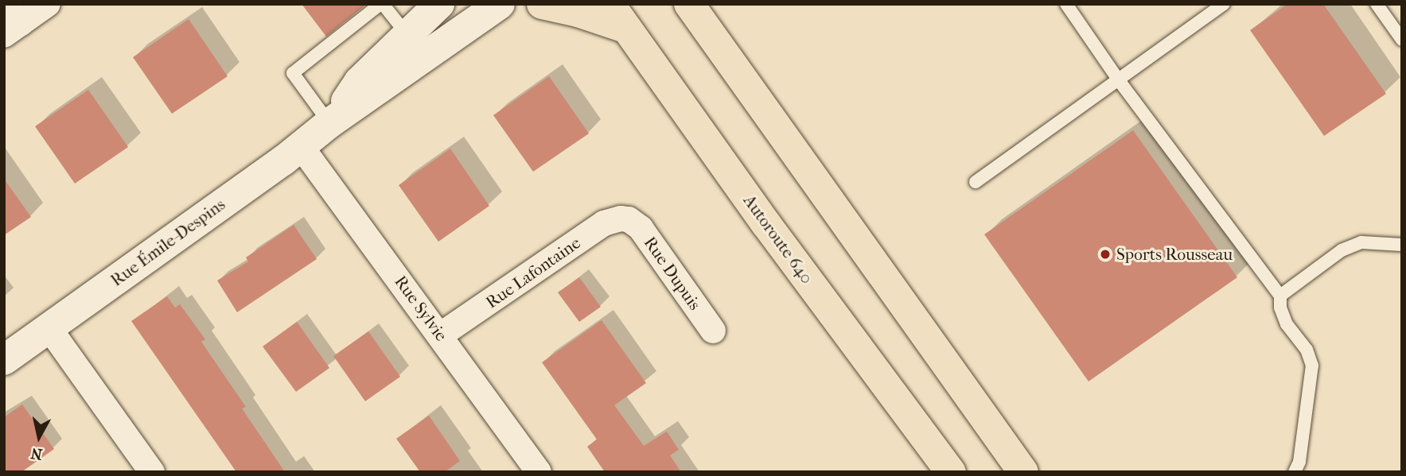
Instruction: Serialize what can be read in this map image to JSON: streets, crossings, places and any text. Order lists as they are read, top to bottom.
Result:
{
  "streets": {
    "highway": ["Autoroute 640"],
    "street": [
      "Rue Émile-Despins",
      "Rue Lafontaine",
      "Rue Dupuis",
      "Rue Sylvie"
    ]
  },
  "crossings": [
    ["Rue Émile-Despins", "Rue Sylvie"],
    ["Rue Lafontaine", "Rue Dupuis"],
    ["Rue Lafontaine", "Rue Sylvie"]
  ],
  "places": ["Sports Rousseau"],
  "north": "bottom"
}
